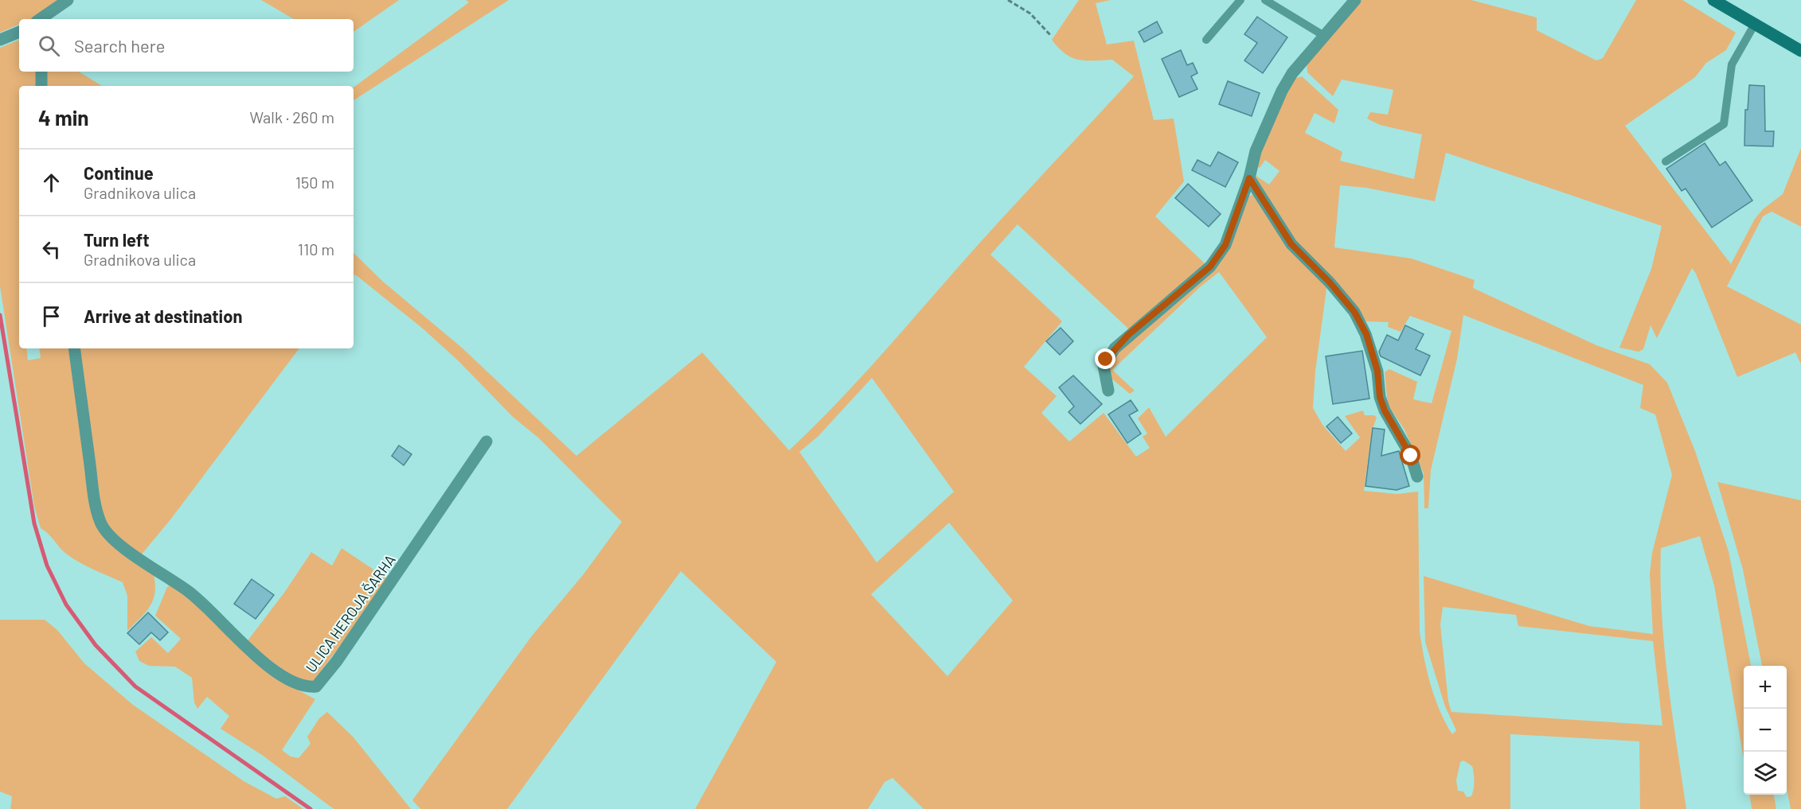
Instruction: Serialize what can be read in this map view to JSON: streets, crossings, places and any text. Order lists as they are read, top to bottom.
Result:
{
  "streets": {
    "street": ["ULICA HEROJA ŠARHA"]
  },
  "page": {
    "search": "Search here",
    "heading": ["4 min", "Walk · 260 m"],
    "list": [
      ["Continue", "Gradnikova ulica", "150 m"],
      ["Turn left", "Gradnikova ulica", "110 m"],
      "Arrive at destination"
    ],
    "map_buttons": ["+", "−"]
  }
}
